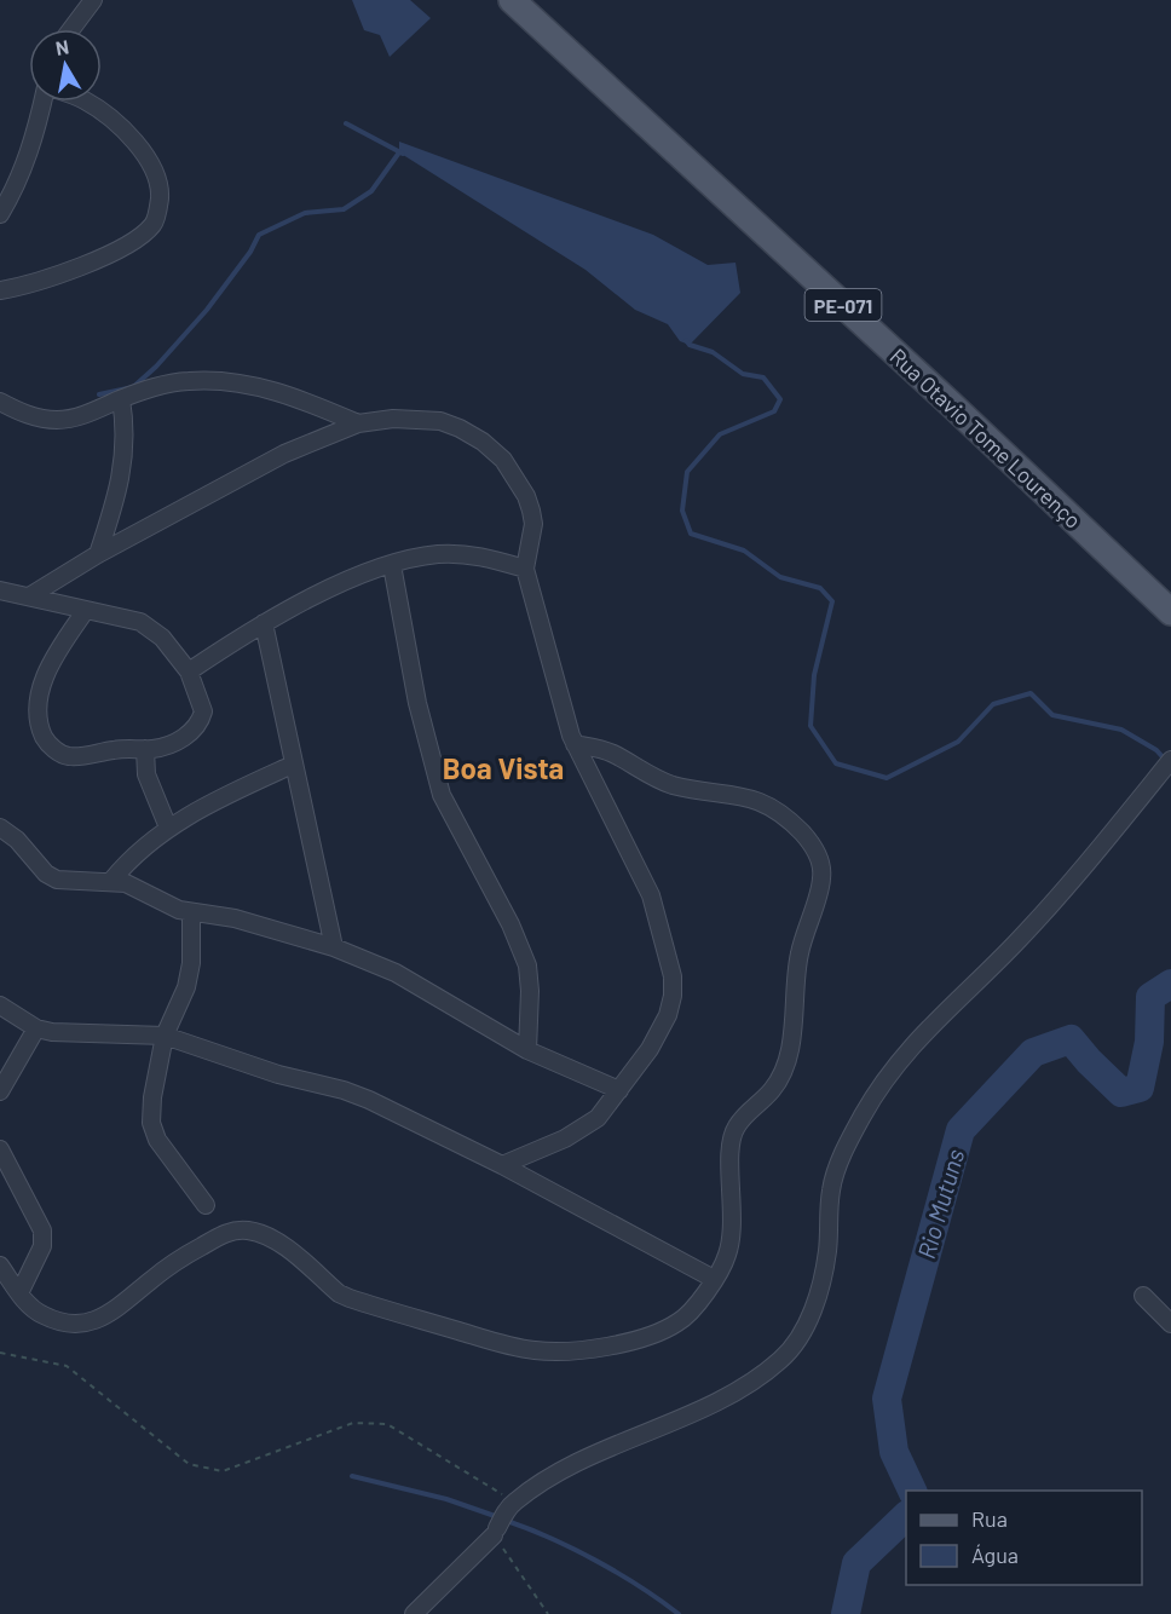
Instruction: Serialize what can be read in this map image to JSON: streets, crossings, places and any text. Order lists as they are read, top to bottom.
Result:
{
  "streets": {
    "main road": ["PE-071", "Rua Otavio Tome Lourenço"]
  },
  "districts": ["Boa Vista"],
  "water": ["Rio Mutuns"],
  "legend": ["Rua", "Água"],
  "north": "top"
}
